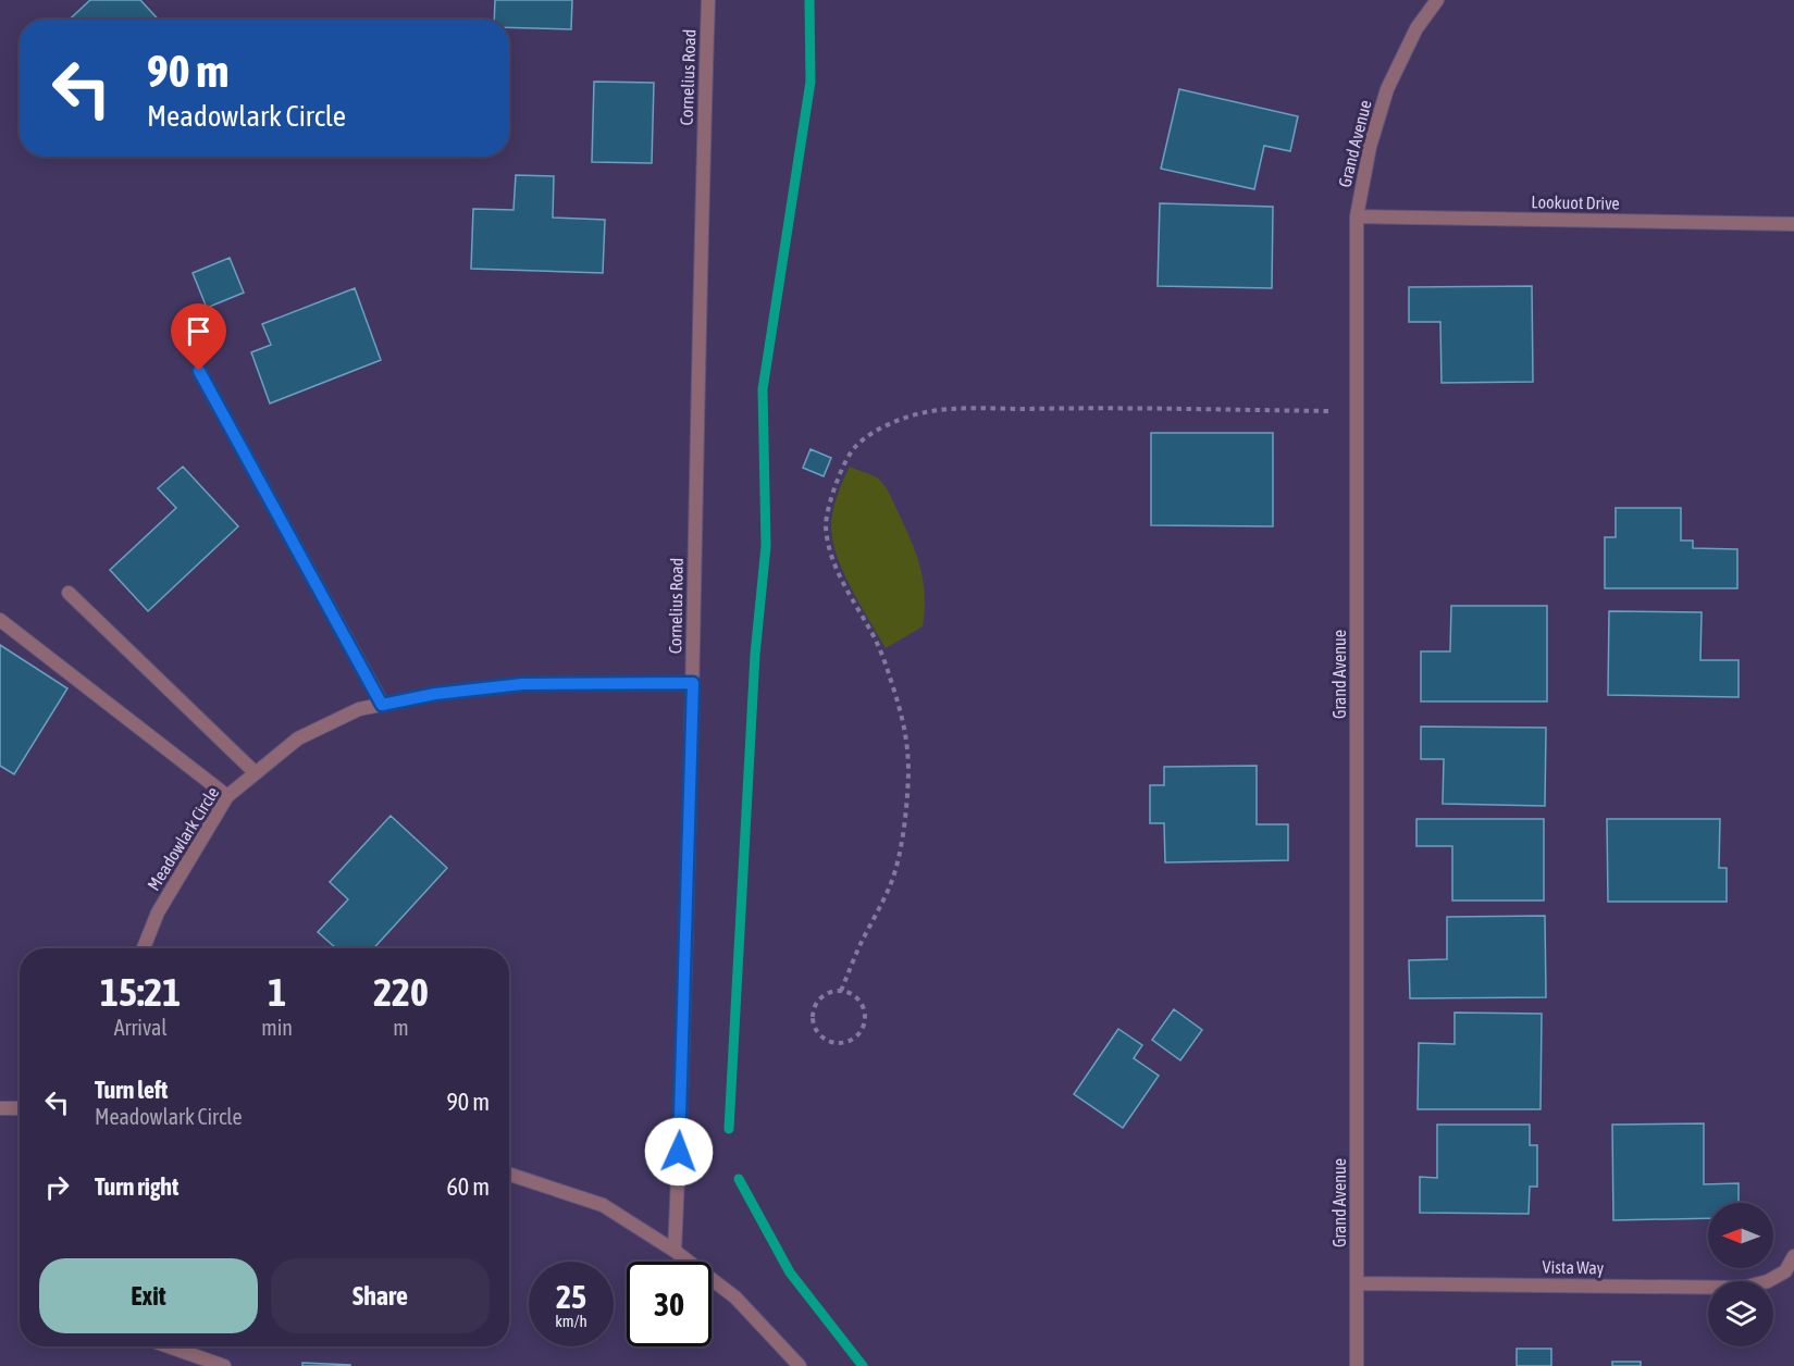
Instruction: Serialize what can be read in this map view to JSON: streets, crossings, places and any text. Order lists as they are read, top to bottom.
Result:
{
  "streets": {
    "street": [
      "Cornelius Road",
      "Grand Avenue",
      "Lookuot Drive",
      "Meadowlark Circle",
      "Vista Way"
    ]
  },
  "crossings": [
    ["Cornelius Road", "Meadowlark Circle"],
    ["Grand Avenue", "Lookuot Drive"],
    ["Grand Avenue", "Vista Way"]
  ],
  "north": "left",
  "page": {
    "turn": ["90 m", "Meadowlark Circle"],
    "eta": [
      "15:21",
      "Arrival",
      "1",
      "min",
      "220",
      "m"
    ],
    "list": [
      {
        "name": "Turn left",
        "note": "Meadowlark Circle",
        "value": "90 m"
      },
      {
        "name": "Turn right",
        "value": "60 m"
      }
    ],
    "buttons": ["Exit", "Share"],
    "speed": "25 km/h",
    "limit": "30"
  }
}
